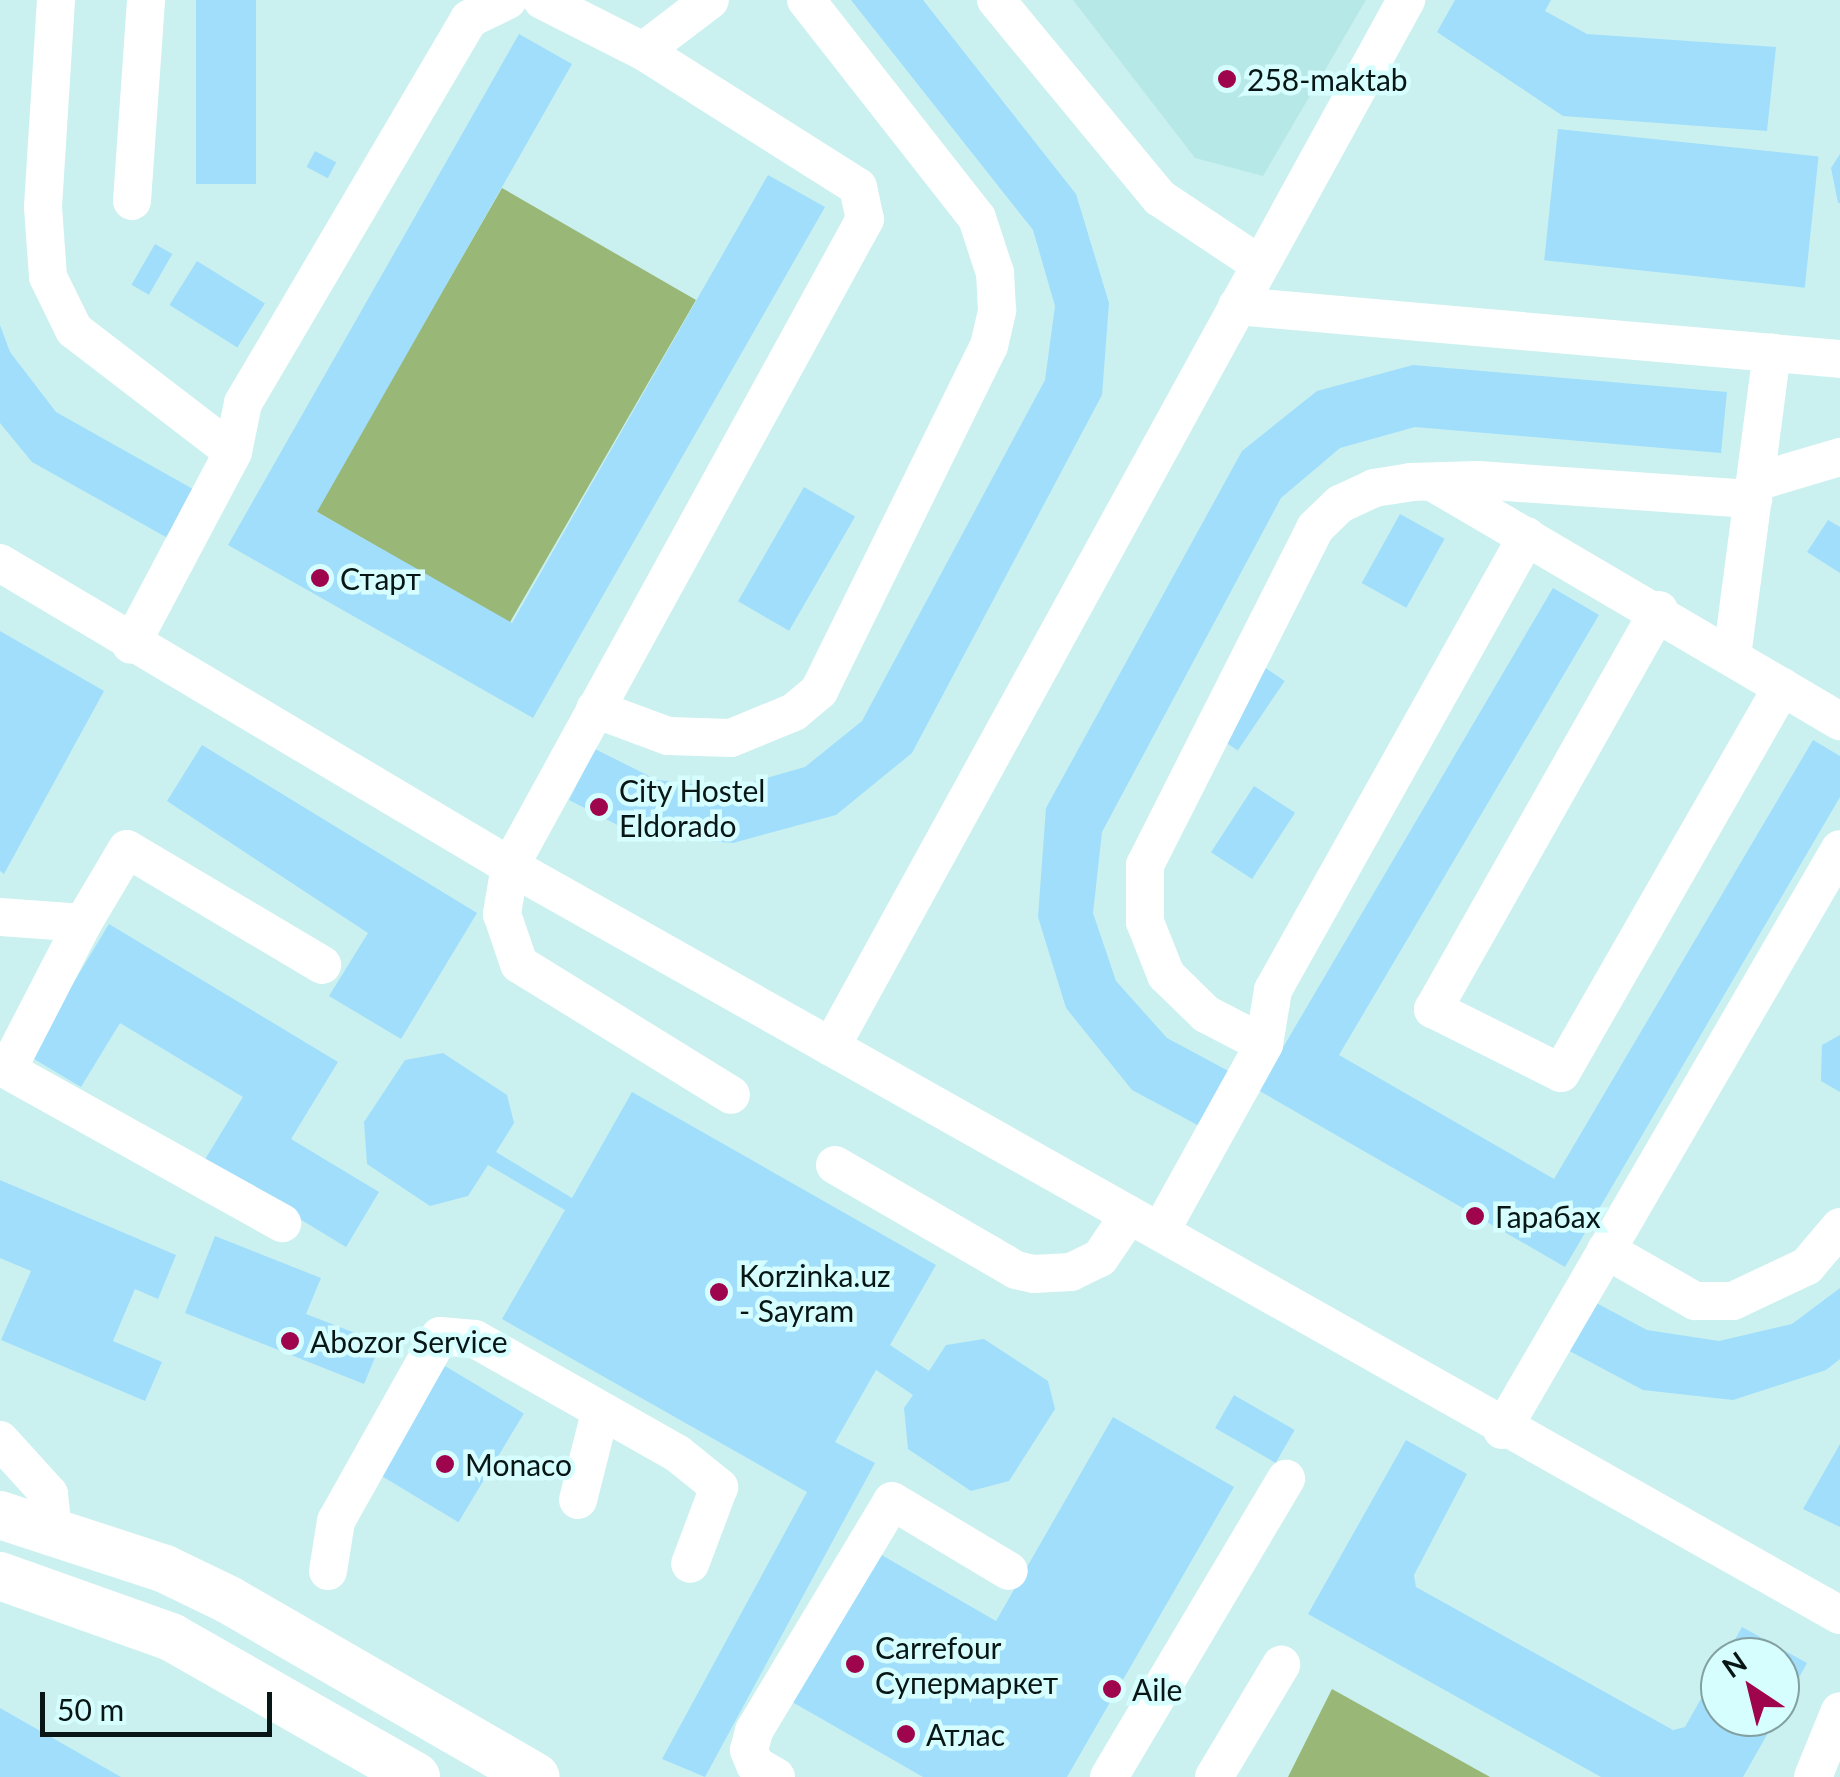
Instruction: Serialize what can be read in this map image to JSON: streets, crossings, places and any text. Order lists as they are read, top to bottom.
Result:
{
  "places": [
    "258-maktab",
    "Старт",
    "City Hostel Eldorado",
    "Гарабах",
    "Korzinka.uz - Sayram",
    "Abozor Service",
    "Monaco",
    "Carrefour Супермаркет",
    "Aile",
    "Атлас"
  ],
  "scale_bar": "50 m",
  "north": "top left"
}
